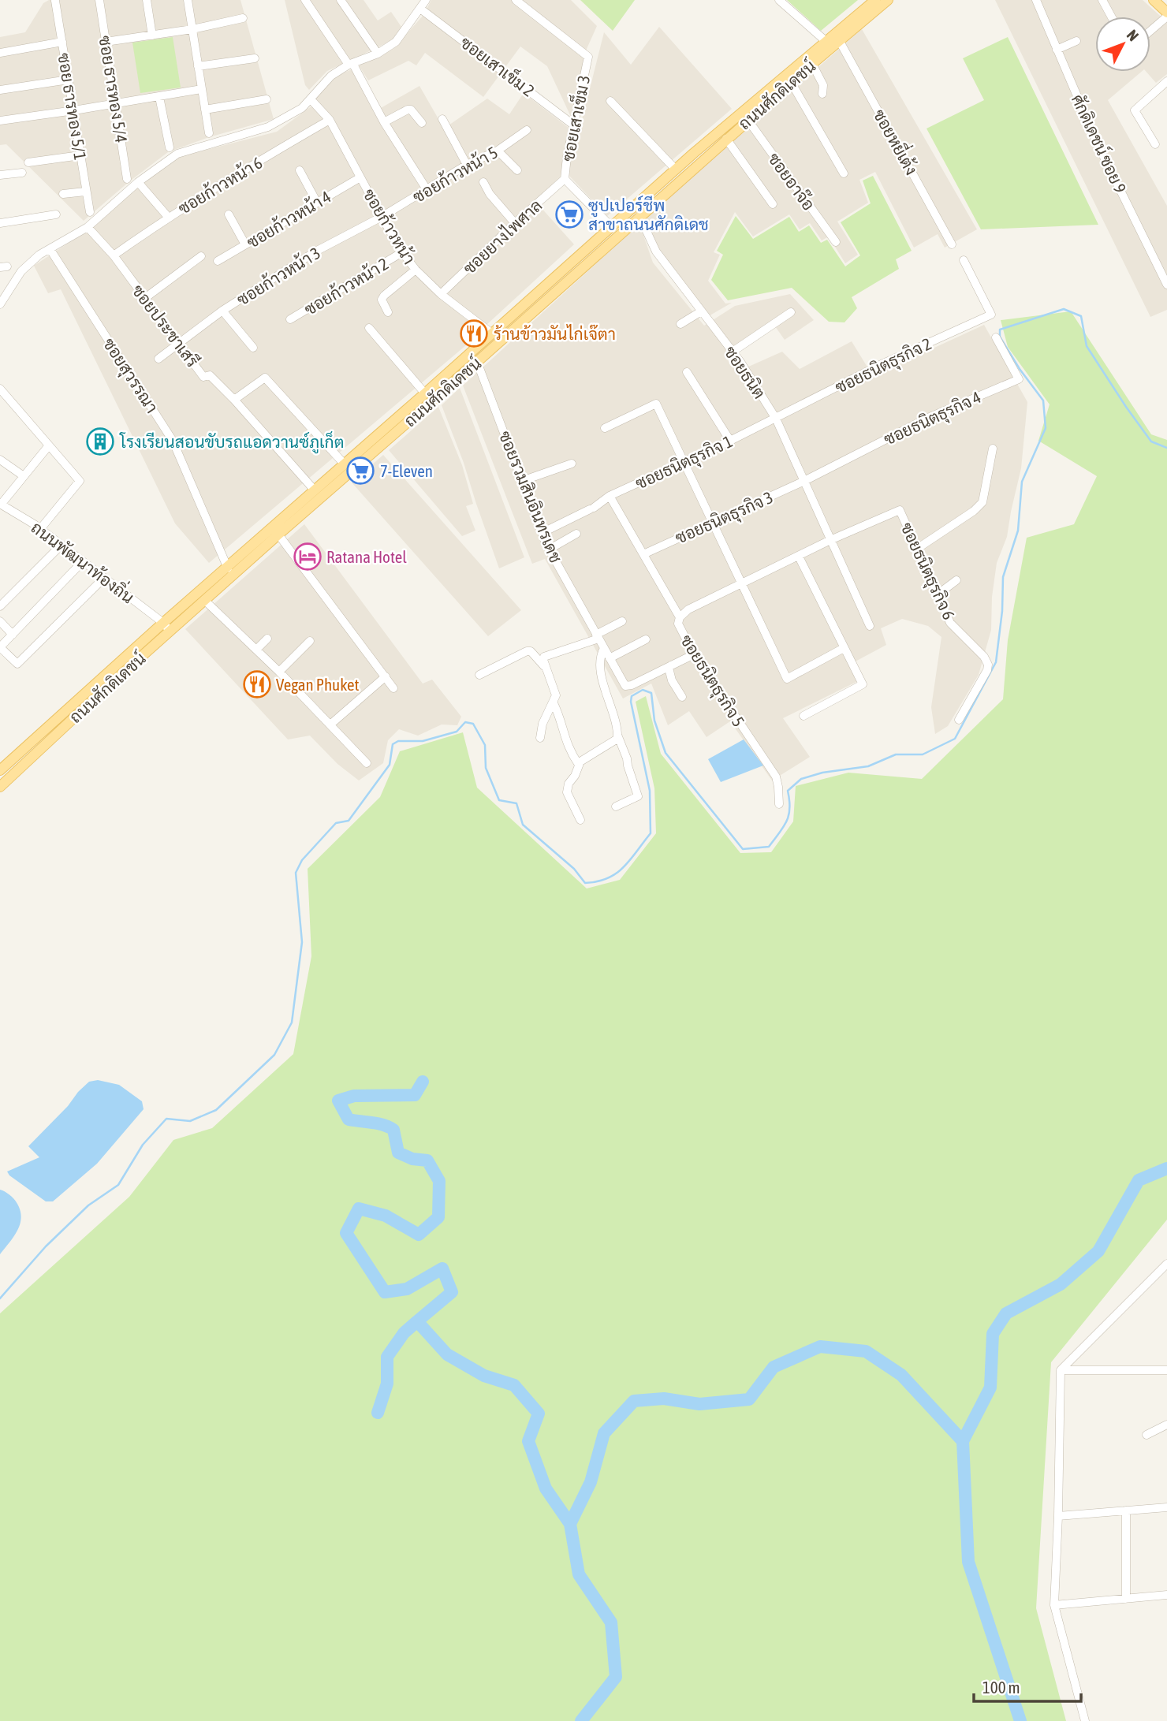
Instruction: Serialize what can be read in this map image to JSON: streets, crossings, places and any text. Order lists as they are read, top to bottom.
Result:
{
  "streets": {
    "main road": ["ถนนศักดิเดชน์"],
    "street": [
      "ซอยเสาเข็ม 2",
      "ซอย ธารทอง 5/4",
      "ซอย ธารทอง 5/1",
      "ซอยเสาเข็ม 3",
      "ซอยหยี่เต้ง",
      "ศักดิเดชน์ ซอย 9",
      "ซอยก้าวหน้า 5",
      "ซอยอาจ๊อ",
      "ซอยก้าวหน้า 6",
      "ซอยก้าวหน้า 4",
      "ซอยก้าวหน้า",
      "ซอยยางไพศาล",
      "ซอยก้าวหน้า 3",
      "ซอยก้าวหน้า 2",
      "ซอยประชาเสรี",
      "ซอยธนิตธุรกิจ 2",
      "ซอยธนิต",
      "ซอยสุวรรณา",
      "ซอยธนิตธุรกิจ 4",
      "ซอยธนิตธุรกิจ 1",
      "ซอยรวมสินอินทรเดช",
      "ซอยธนิตธุรกิจ 3",
      "ถนนพัฒนาท้องถิ่น",
      "ซอยธนิตธุรกิจ 6",
      "ซอยธนิตธุรกิจ 5"
    ]
  },
  "crossings": [
    ["ซอยเสาเข็ม 2", "ซอยเสาเข็ม 3"],
    ["ถนนศักดิเดชน์", "ซอยหยี่เต้ง"],
    ["ถนนศักดิเดชน์", "ซอยอาจ๊อ"],
    ["ถนนศักดิเดชน์", "ซอยก้าวหน้า"],
    ["ถนนศักดิเดชน์", "ซอยประชาเสรี"],
    ["ถนนศักดิเดชน์", "ซอยธนิต"],
    ["ถนนศักดิเดชน์", "ซอยสุวรรณา"],
    ["ถนนศักดิเดชน์", "ซอยรวมสินอินทรเดช"],
    ["ถนนศักดิเดชน์", "ถนนพัฒนาท้องถิ่น"],
    ["ซอยเสาเข็ม 3", "ซอยยางไพศาล"],
    ["ซอยก้าวหน้า 5", "ซอยก้าวหน้า"],
    ["ซอยก้าวหน้า 5", "ซอยก้าวหน้า 3"],
    ["ซอยก้าวหน้า 6", "ซอยก้าวหน้า"],
    ["ซอยก้าวหน้า 6", "ซอยประชาเสรี"],
    ["ซอยก้าวหน้า 4", "ซอยก้าวหน้า"],
    ["ซอยก้าวหน้า", "ซอยยางไพศาล"],
    ["ซอยก้าวหน้า", "ซอยก้าวหน้า 3"],
    ["ซอยก้าวหน้า", "ซอยก้าวหน้า 2"],
    ["ซอยก้าวหน้า 3", "ซอยประชาเสรี"],
    ["ซอยธนิตธุรกิจ 2", "ซอยธนิต"],
    ["ซอยธนิตธุรกิจ 2", "ซอยธนิตธุรกิจ 1"],
    ["ซอยธนิต", "ซอยธนิตธุรกิจ 4"],
    ["ซอยธนิต", "ซอยธนิตธุรกิจ 1"],
    ["ซอยธนิต", "ซอยธนิตธุรกิจ 3"],
    ["ซอยธนิต", "ซอยธนิตธุรกิจ 6"],
    ["ซอยธนิต", "ซอยธนิตธุรกิจ 5"],
    ["ซอยธนิตธุรกิจ 4", "ซอยธนิตธุรกิจ 3"],
    ["ซอยธนิตธุรกิจ 1", "ซอยรวมสินอินทรเดช"],
    ["ซอยธนิตธุรกิจ 6", "ซอยธนิตธุรกิจ 5"]
  ],
  "places": {
    "supermarket": ["ซูปเปอร์ชีพ สาขาถนนศักดิเดช", "7-Eleven"],
    "restaurant": ["ร้านข้าวมันไก่เจ๊ตา", "Vegan Phuket"],
    "building": ["โรงเรียนสอนขับรถแอดวานซ์ภูเก็ต"],
    "hotel": ["Ratana Hotel"]
  },
  "scale_bar": "100 m",
  "north": "top right"
}
